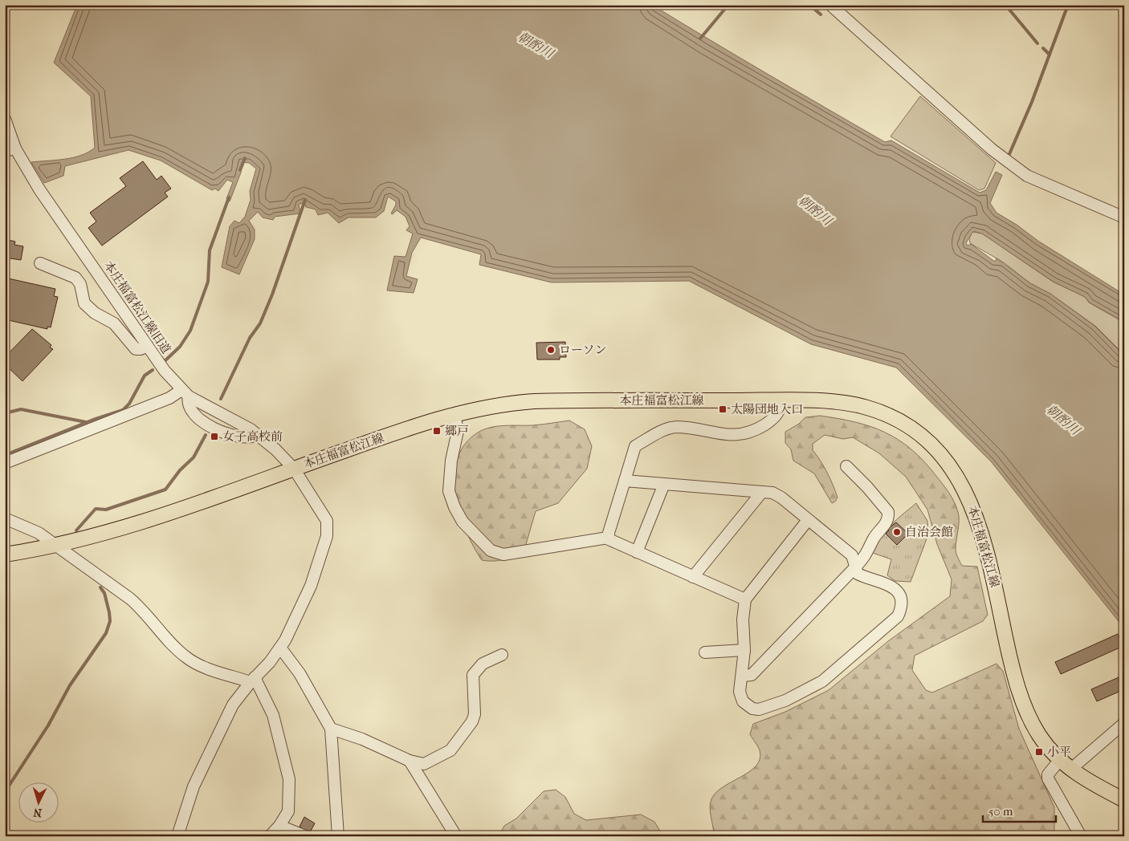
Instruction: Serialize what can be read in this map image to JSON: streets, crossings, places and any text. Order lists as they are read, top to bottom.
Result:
{
  "streets": {
    "main road": ["本庄福富松江線"],
    "street": ["本庄福富松江線旧道"]
  },
  "crossings": [
    ["本庄福富松江線旧道", "本庄福富松江線"]
  ],
  "water": ["朝酌川"],
  "places": {
    "other": ["ローソン", "自治会館"],
    "transit": [
      "太陽団地入口",
      "郷戸",
      "女子高校前",
      "小平"
    ]
  },
  "scale_bar": "50 m",
  "north": "bottom"
}
